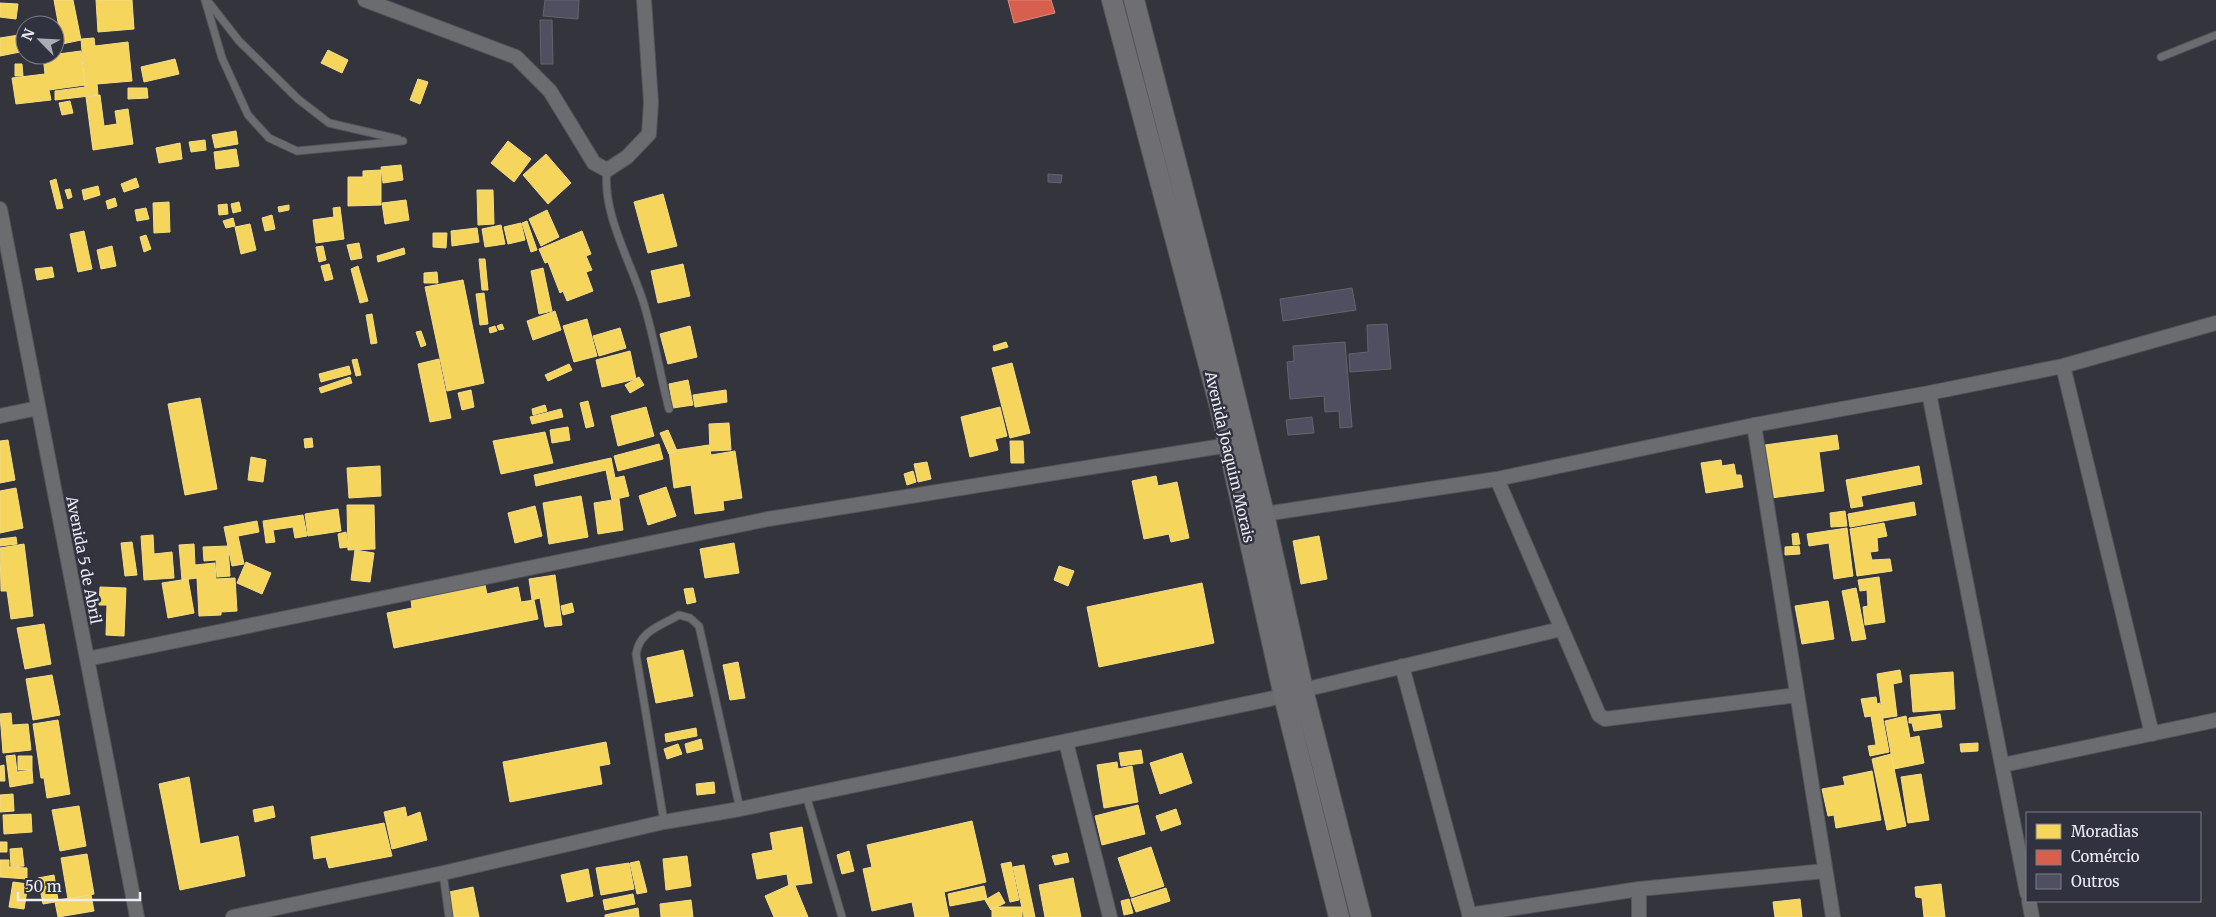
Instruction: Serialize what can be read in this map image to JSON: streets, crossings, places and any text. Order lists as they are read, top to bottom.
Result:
{
  "streets": {
    "street": ["Avenida Joaquim Morais", "Avenida 5 de Abril"]
  },
  "legend": ["Moradias", "Comércio", "Outros"],
  "scale_bar": "50 m",
  "north": "top left"
}
